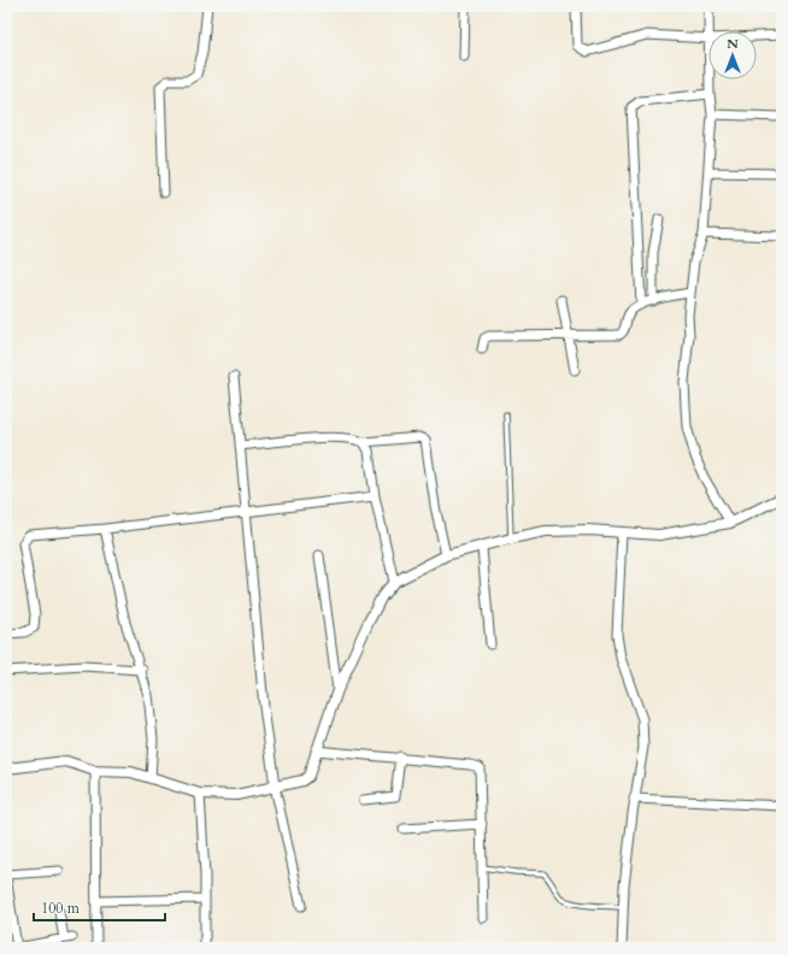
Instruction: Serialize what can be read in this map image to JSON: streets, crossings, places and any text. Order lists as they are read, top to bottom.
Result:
{
  "scale_bar": "100 m",
  "north": "top"
}
